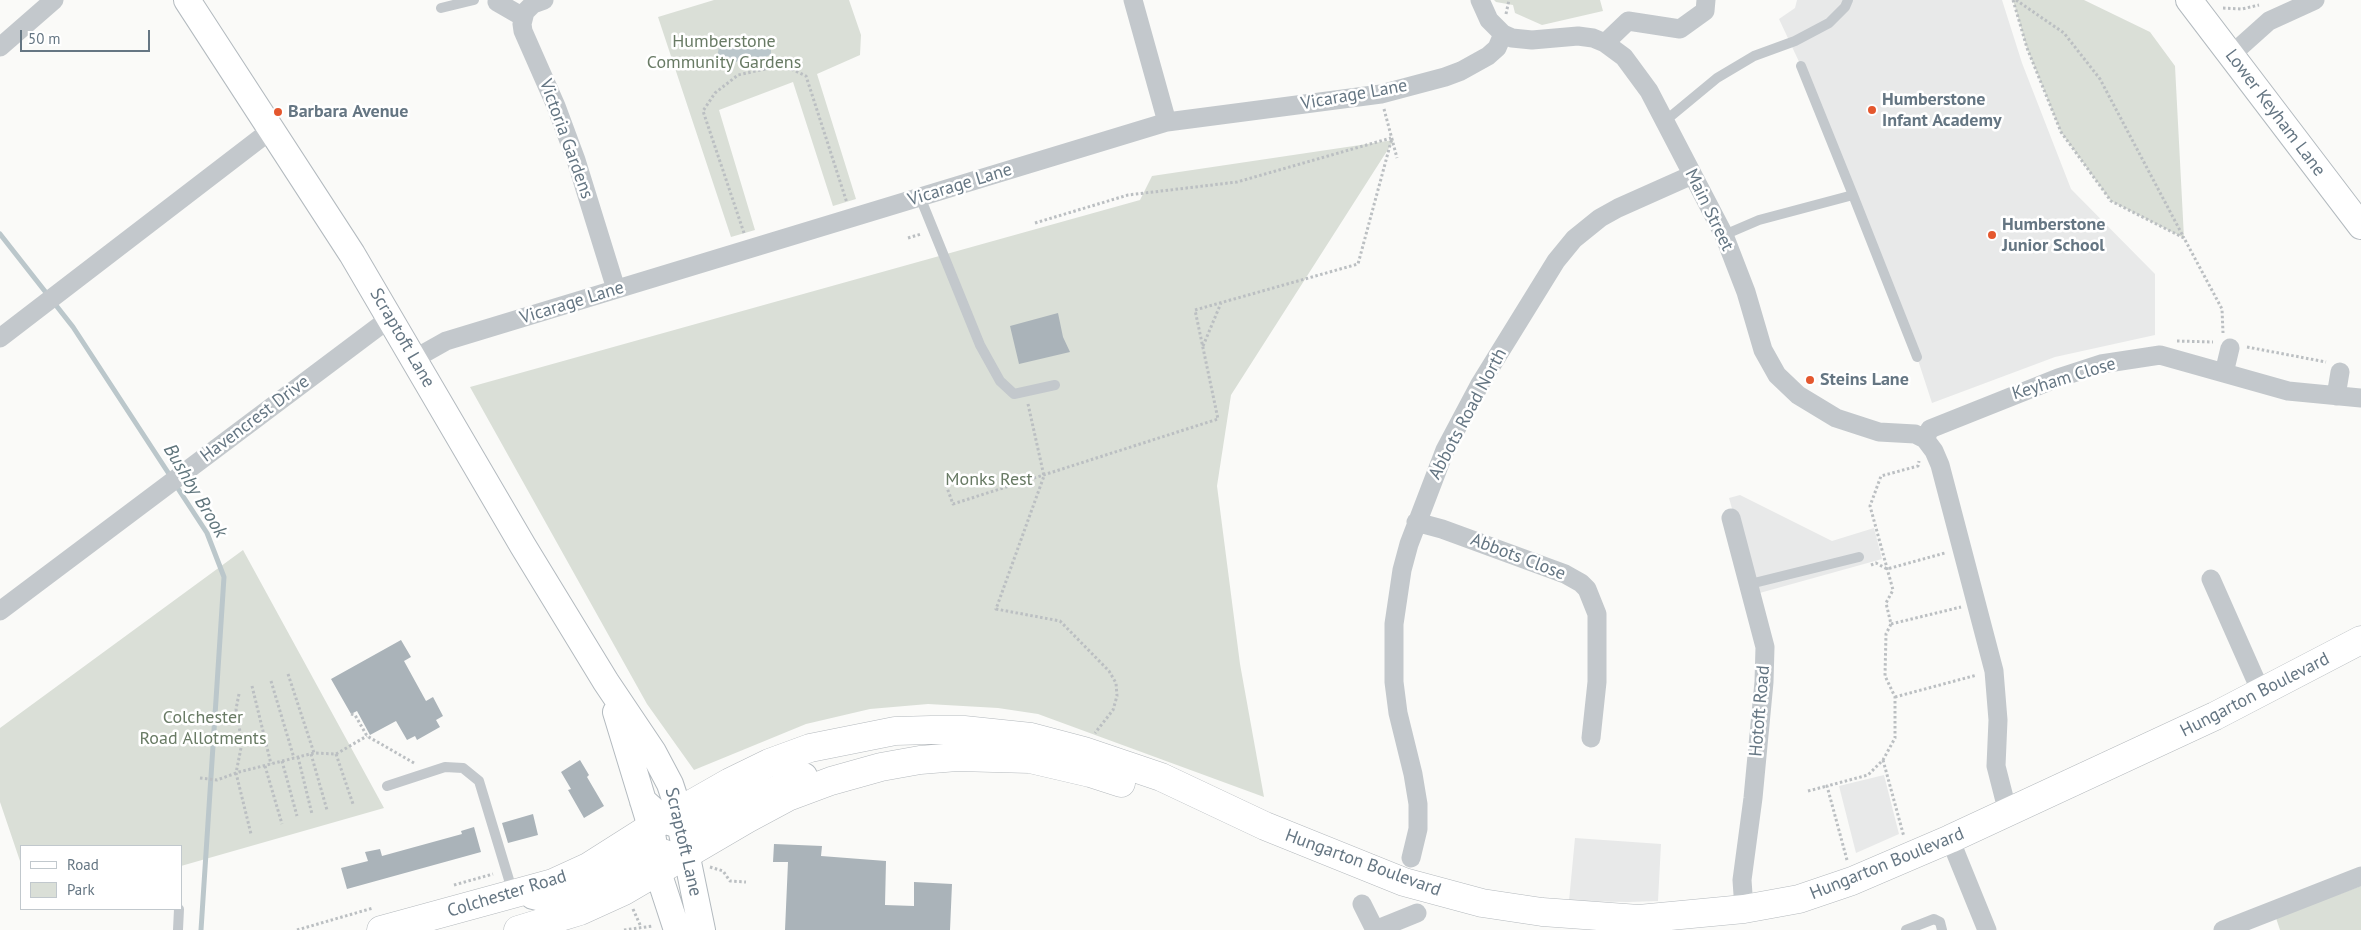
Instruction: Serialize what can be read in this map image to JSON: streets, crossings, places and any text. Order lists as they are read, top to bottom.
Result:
{
  "streets": {
    "highway": ["Hungarton Boulevard", "Colchester Road"],
    "street": [
      "Vicarage Lane",
      "Lower Keyham Lane",
      "Victoria Gardens",
      "Main Street",
      "Scraptoft Lane",
      "Keyham Close",
      "Abbots Road North",
      "Havencrest Drive",
      "Abbots Close",
      "Hotoft Road"
    ]
  },
  "crossings": [
    ["Vicarage Lane", "Victoria Gardens"],
    ["Vicarage Lane", "Main Street"],
    ["Vicarage Lane", "Scraptoft Lane"],
    ["Main Street", "Keyham Close"],
    ["Main Street", "Abbots Road North"],
    ["Scraptoft Lane", "Havencrest Drive"],
    ["Scraptoft Lane", "Hungarton Boulevard"],
    ["Scraptoft Lane", "Colchester Road"],
    ["Abbots Road North", "Abbots Close"],
    ["Hungarton Boulevard", "Hotoft Road"],
    ["Hungarton Boulevard", "Colchester Road"]
  ],
  "water": ["Bushby Brook"],
  "parks": ["Humberstone Community Gardens", "Monks Rest", "Colchester Road Allotments"],
  "places": [
    "Humberstone Infant Academy",
    "Barbara Avenue",
    "Humberstone Junior School",
    "Steins Lane"
  ],
  "legend": ["Road", "Park"],
  "scale_bar": "50 m"
}
